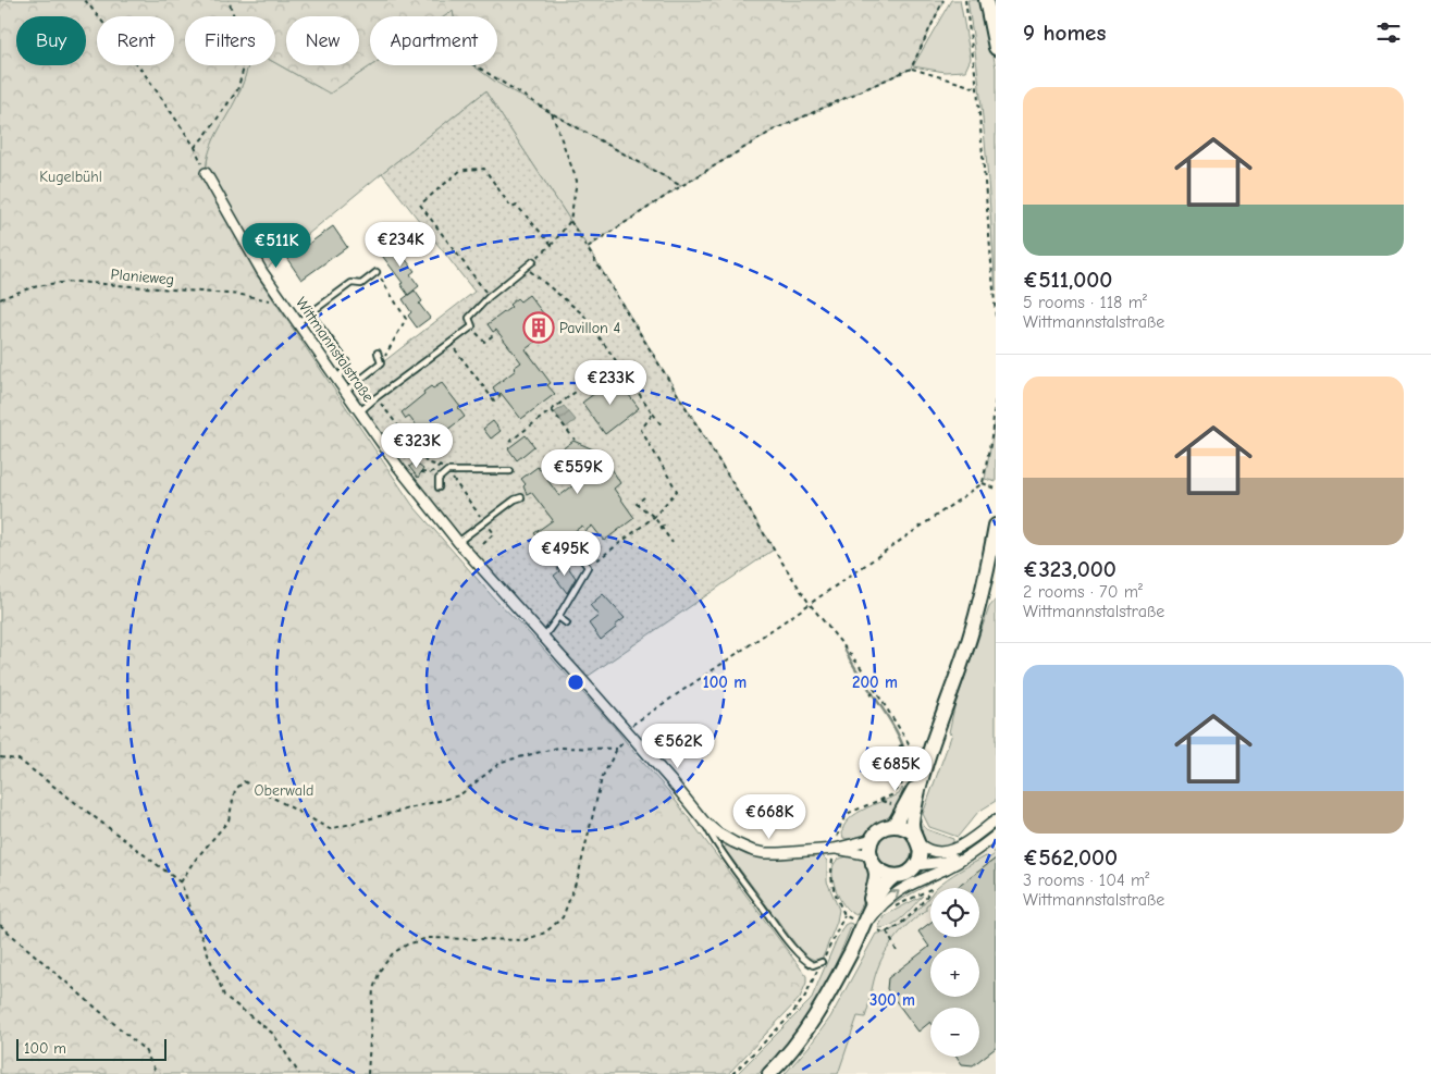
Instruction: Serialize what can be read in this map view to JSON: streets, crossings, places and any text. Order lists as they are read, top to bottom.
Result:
{
  "streets": {
    "street": ["Wittmannstalstraße"],
    "path": ["Planieweg"]
  },
  "crossings": [
    ["Planieweg", "Wittmannstalstraße"]
  ],
  "parks": ["Kugelbühl", "Oberwald"],
  "places": {
    "building": ["Pavillon 4"]
  },
  "scale_bar": "100 m",
  "page": {
    "heading": "9 homes",
    "chip": [
      "Buy",
      "Rent",
      "Filters",
      "New",
      "Apartment"
    ],
    "list": [
      {
        "name": "€511,000",
        "note": "5 rooms · 118 m² · Wittmannstalstraße"
      },
      {
        "name": "€323,000",
        "note": "2 rooms · 70 m² · Wittmannstalstraße"
      },
      {
        "name": "€562,000",
        "note": "3 rooms · 104 m² · Wittmannstalstraße"
      }
    ],
    "price": [
      "€234K",
      "€511K",
      "€233K",
      "€323K",
      "€559K",
      "€495K",
      "€562K",
      "€685K",
      "€668K"
    ],
    "map_buttons": ["+", "−"],
    "scale": "100 m"
  },
  "rings": ["100 m", "200 m", "300 m"]
}
